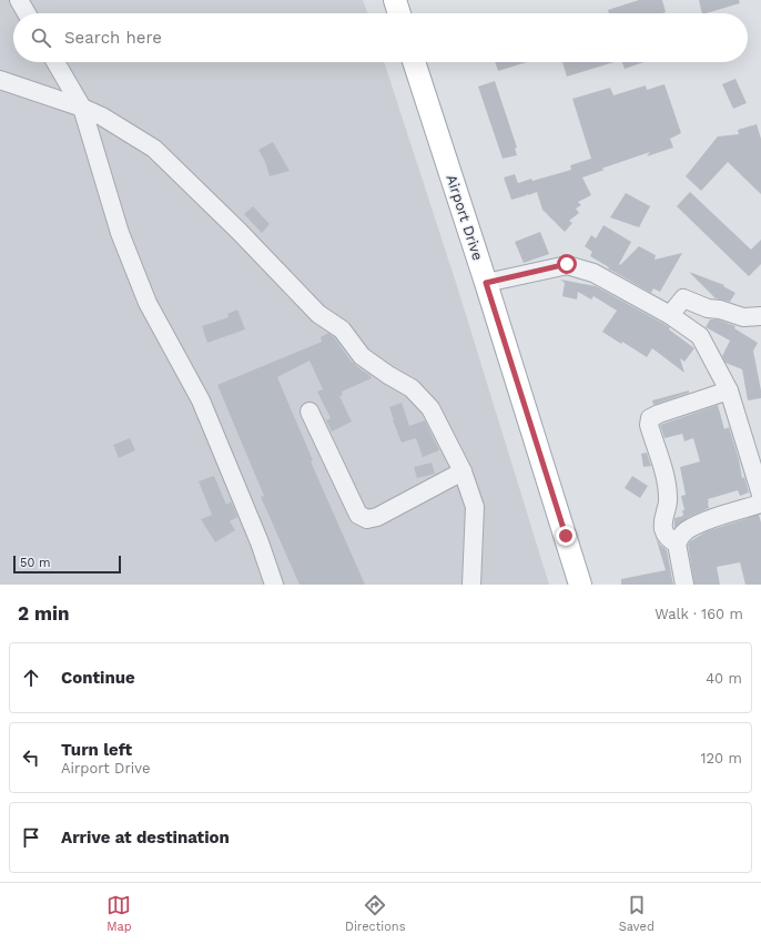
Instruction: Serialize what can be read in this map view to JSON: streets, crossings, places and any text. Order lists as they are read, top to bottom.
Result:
{
  "streets": {
    "main road": ["Airport Drive"]
  },
  "scale_bar": "50 m",
  "page": {
    "search": "Search here",
    "scale": "50 m",
    "heading": ["2 min", "Walk · 160 m"],
    "list": [
      ["Continue", "40 m"],
      ["Turn left", "Airport Drive", "120 m"],
      "Arrive at destination"
    ],
    "nav": ["Map", "Directions", "Saved"]
  }
}
